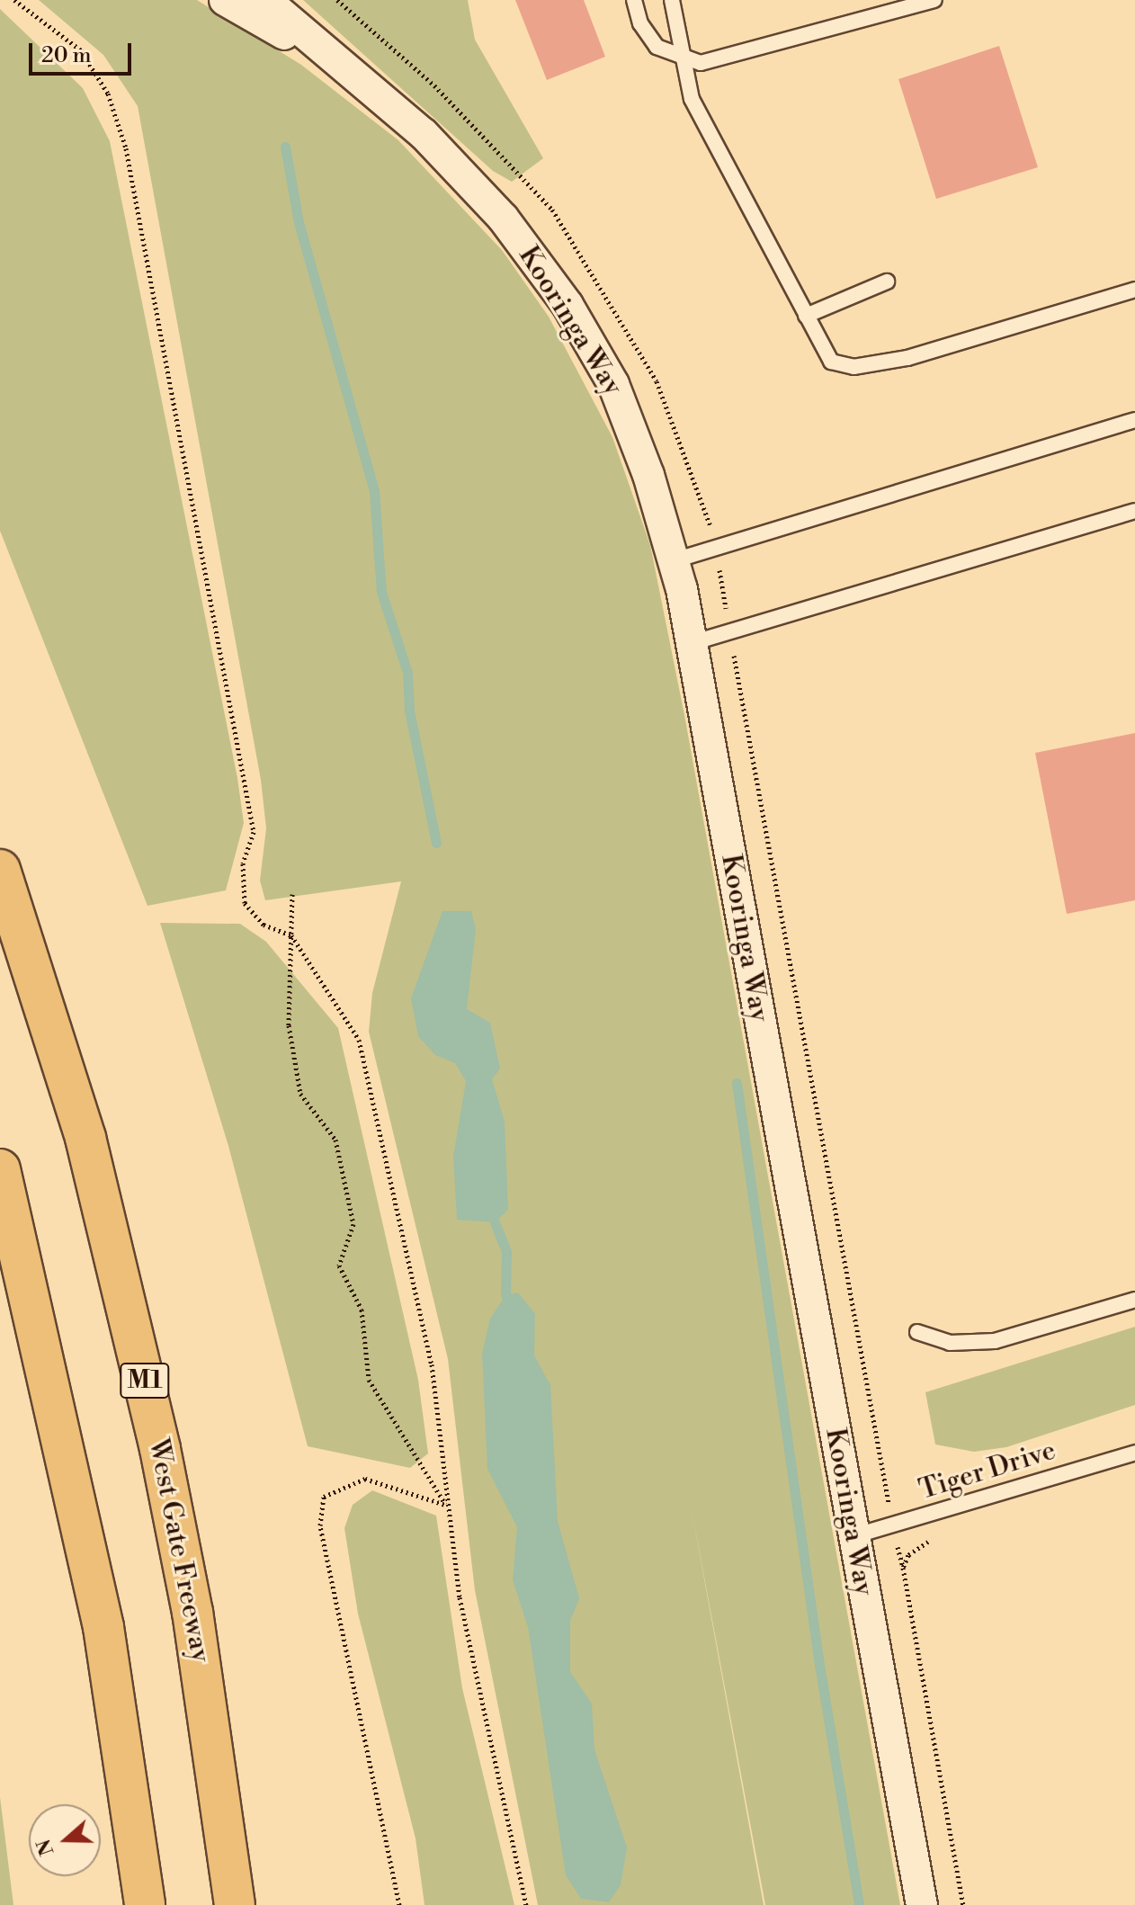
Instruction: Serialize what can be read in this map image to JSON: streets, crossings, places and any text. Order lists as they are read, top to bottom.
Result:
{
  "streets": {
    "highway": ["M1", "West Gate Freeway"],
    "street": ["Kooringa Way"],
    "lane": ["Tiger Drive"]
  },
  "crossings": [
    ["Kooringa Way", "Tiger Drive"]
  ],
  "scale_bar": "20 m",
  "north": "left"
}
